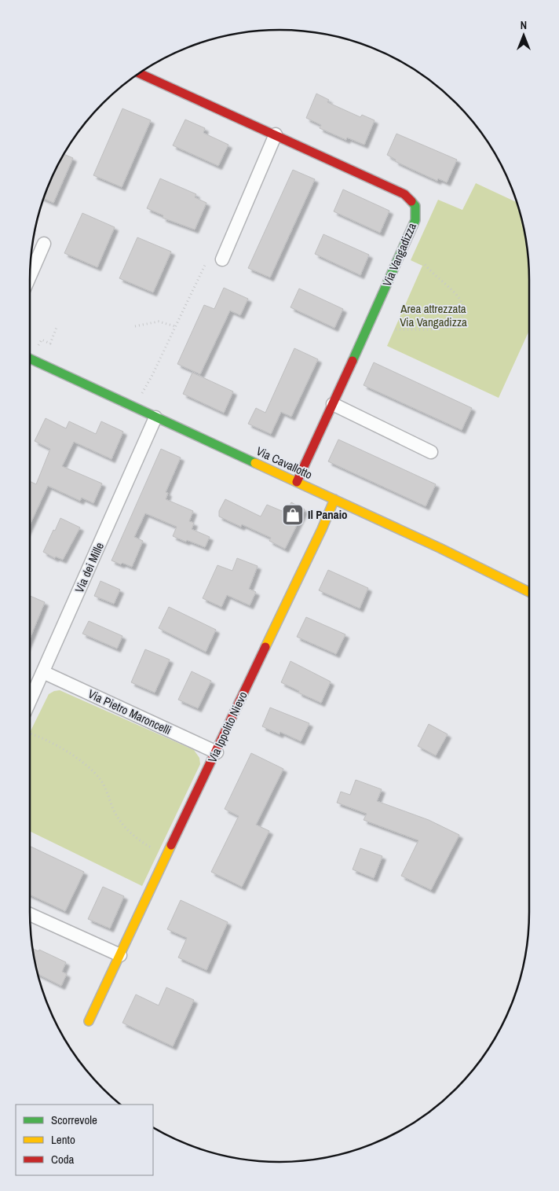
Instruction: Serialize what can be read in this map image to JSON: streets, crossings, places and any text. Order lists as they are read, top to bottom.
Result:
{
  "streets": {
    "street": [
      "Via Vangadizza",
      "Via Cavallotto",
      "Via dei Mille",
      "Via Pietro Maroncelli",
      "Via Ippolito Nievo"
    ]
  },
  "crossings": [
    ["Via Vangadizza", "Via Cavallotto"],
    ["Via Cavallotto", "Via dei Mille"],
    ["Via Cavallotto", "Via Ippolito Nievo"],
    ["Via dei Mille", "Via Pietro Maroncelli"],
    ["Via Pietro Maroncelli", "Via Ippolito Nievo"]
  ],
  "parks": ["Area attrezzata Via Vangadizza"],
  "places": {
    "shop": ["Il Panaio"]
  },
  "legend": ["Scorrevole", "Lento", "Coda"],
  "north": "top"
}
